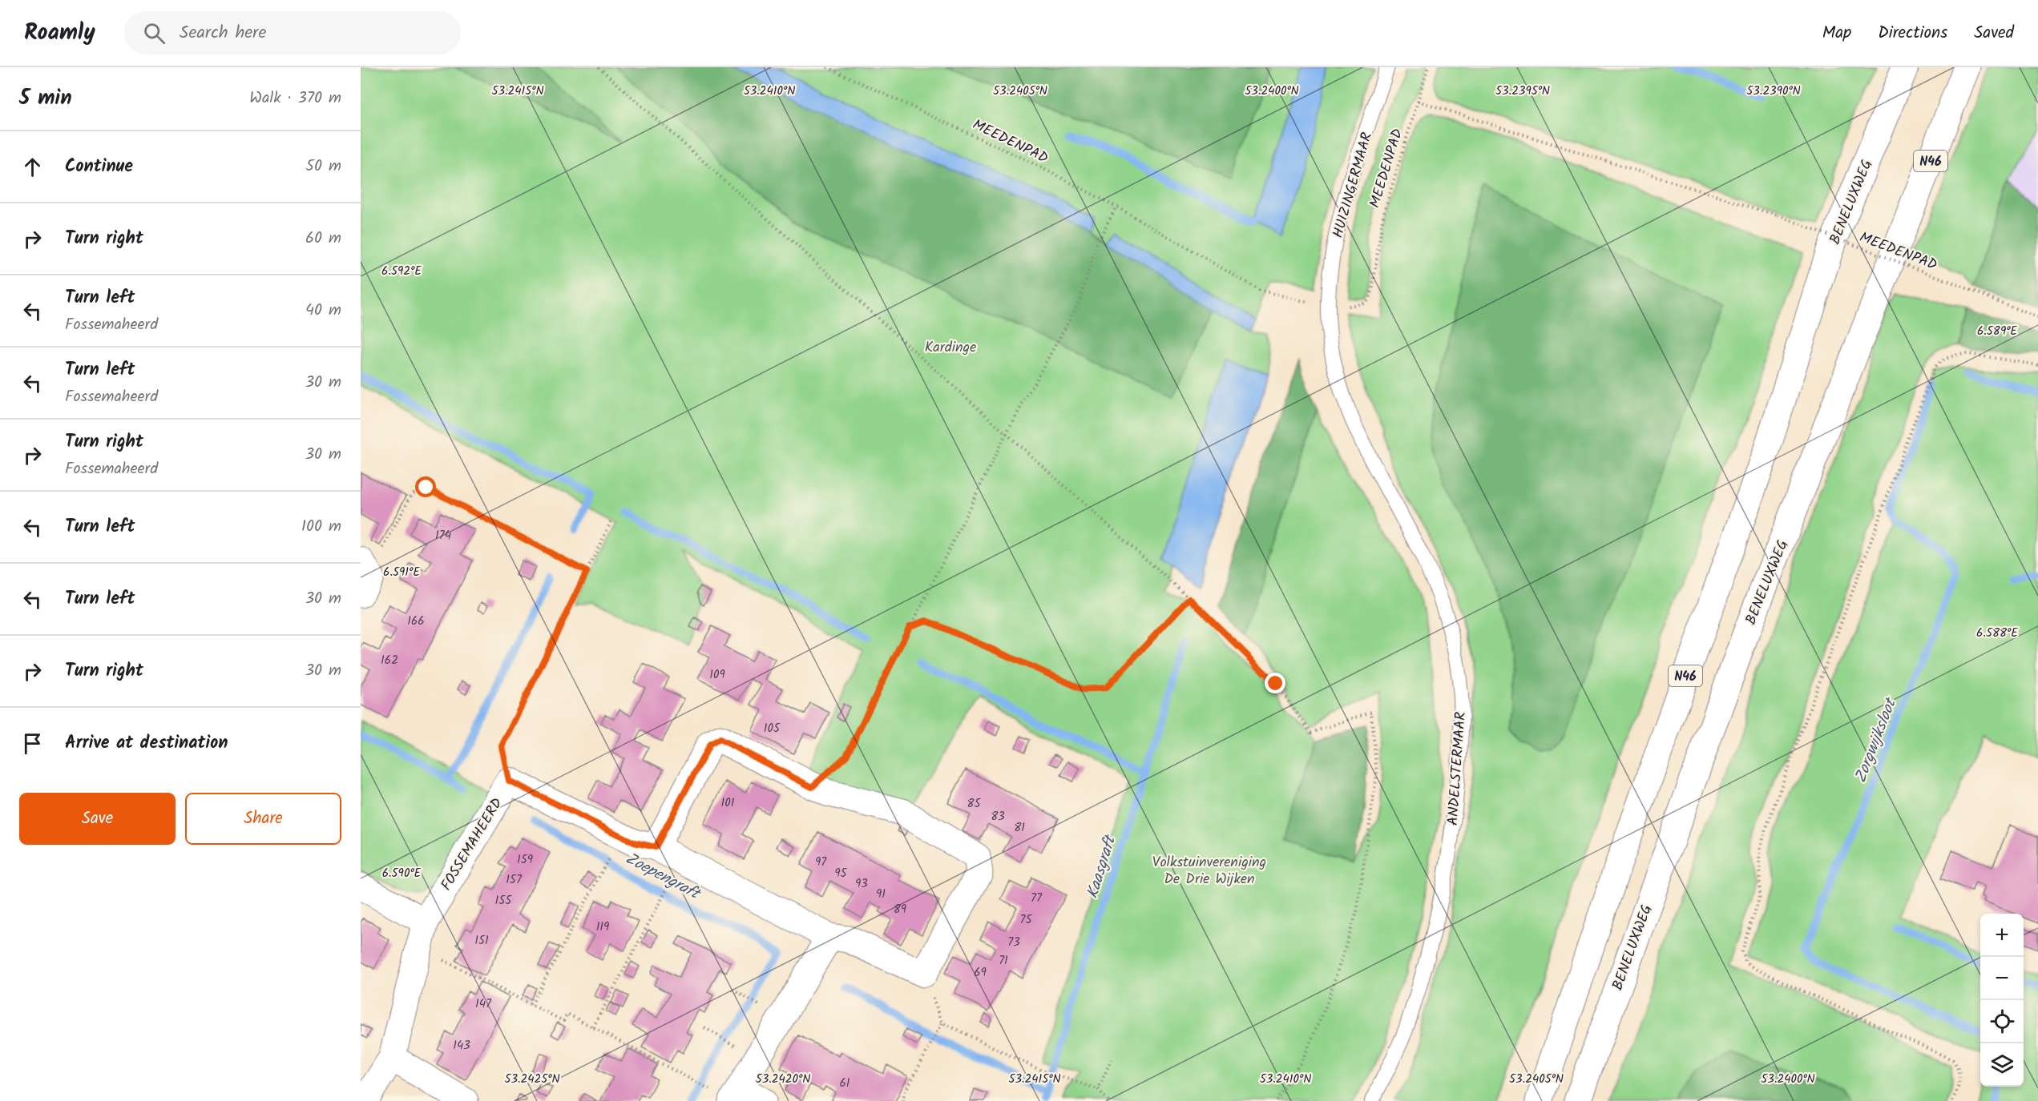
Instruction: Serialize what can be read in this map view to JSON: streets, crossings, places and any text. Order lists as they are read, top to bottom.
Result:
{
  "streets": {
    "main road": ["N46", "BENELUXWEG", "FOSSEMAHEERD"],
    "lane": ["HUIZINGERMAAR", "ANDELSTERMAAR"],
    "path": ["MEEDENPAD"]
  },
  "crossings": [
    ["MEEDENPAD", "HUIZINGERMAAR"],
    ["MEEDENPAD", "ANDELSTERMAAR"],
    ["HUIZINGERMAAR", "ANDELSTERMAAR"]
  ],
  "water": ["Zorgwijksloot", "Kaasgraft", "Zoepengraft"],
  "parks": ["Kardinge", "Volkstuinvereniging De Drie Wijken"],
  "house_numbers": [
    "174",
    "166",
    "162",
    "109",
    "105",
    "101",
    "85",
    "83",
    "81",
    "159",
    "97",
    "95",
    "157",
    "93",
    "91",
    "77",
    "155",
    "89",
    "75",
    "119",
    "151",
    "73",
    "71",
    "69",
    "147",
    "143",
    "61"
  ],
  "page": {
    "header": "Roamly",
    "search": "Search here",
    "nav": ["Map", "Directions", "Saved"],
    "heading": ["5 min", "Walk · 370 m"],
    "list": [
      ["Continue", "50 m"],
      ["Turn right", "60 m"],
      ["Turn left", "Fossemaheerd", "40 m"],
      ["Turn left", "Fossemaheerd", "30 m"],
      ["Turn right", "Fossemaheerd", "30 m"],
      ["Turn left", "100 m"],
      ["Turn left", "30 m"],
      ["Turn right", "30 m"],
      "Arrive at destination"
    ],
    "buttons": ["Save", "Share"],
    "map_buttons": ["+", "−"]
  },
  "coordinates": [
    "53.2415°N",
    "53.2410°N",
    "53.2405°N",
    "53.2400°N",
    "53.2395°N",
    "53.2390°N",
    "6.592°E",
    "6.589°E",
    "6.591°E",
    "6.588°E",
    "6.590°E",
    "53.2425°N",
    "53.2420°N"
  ]
}
